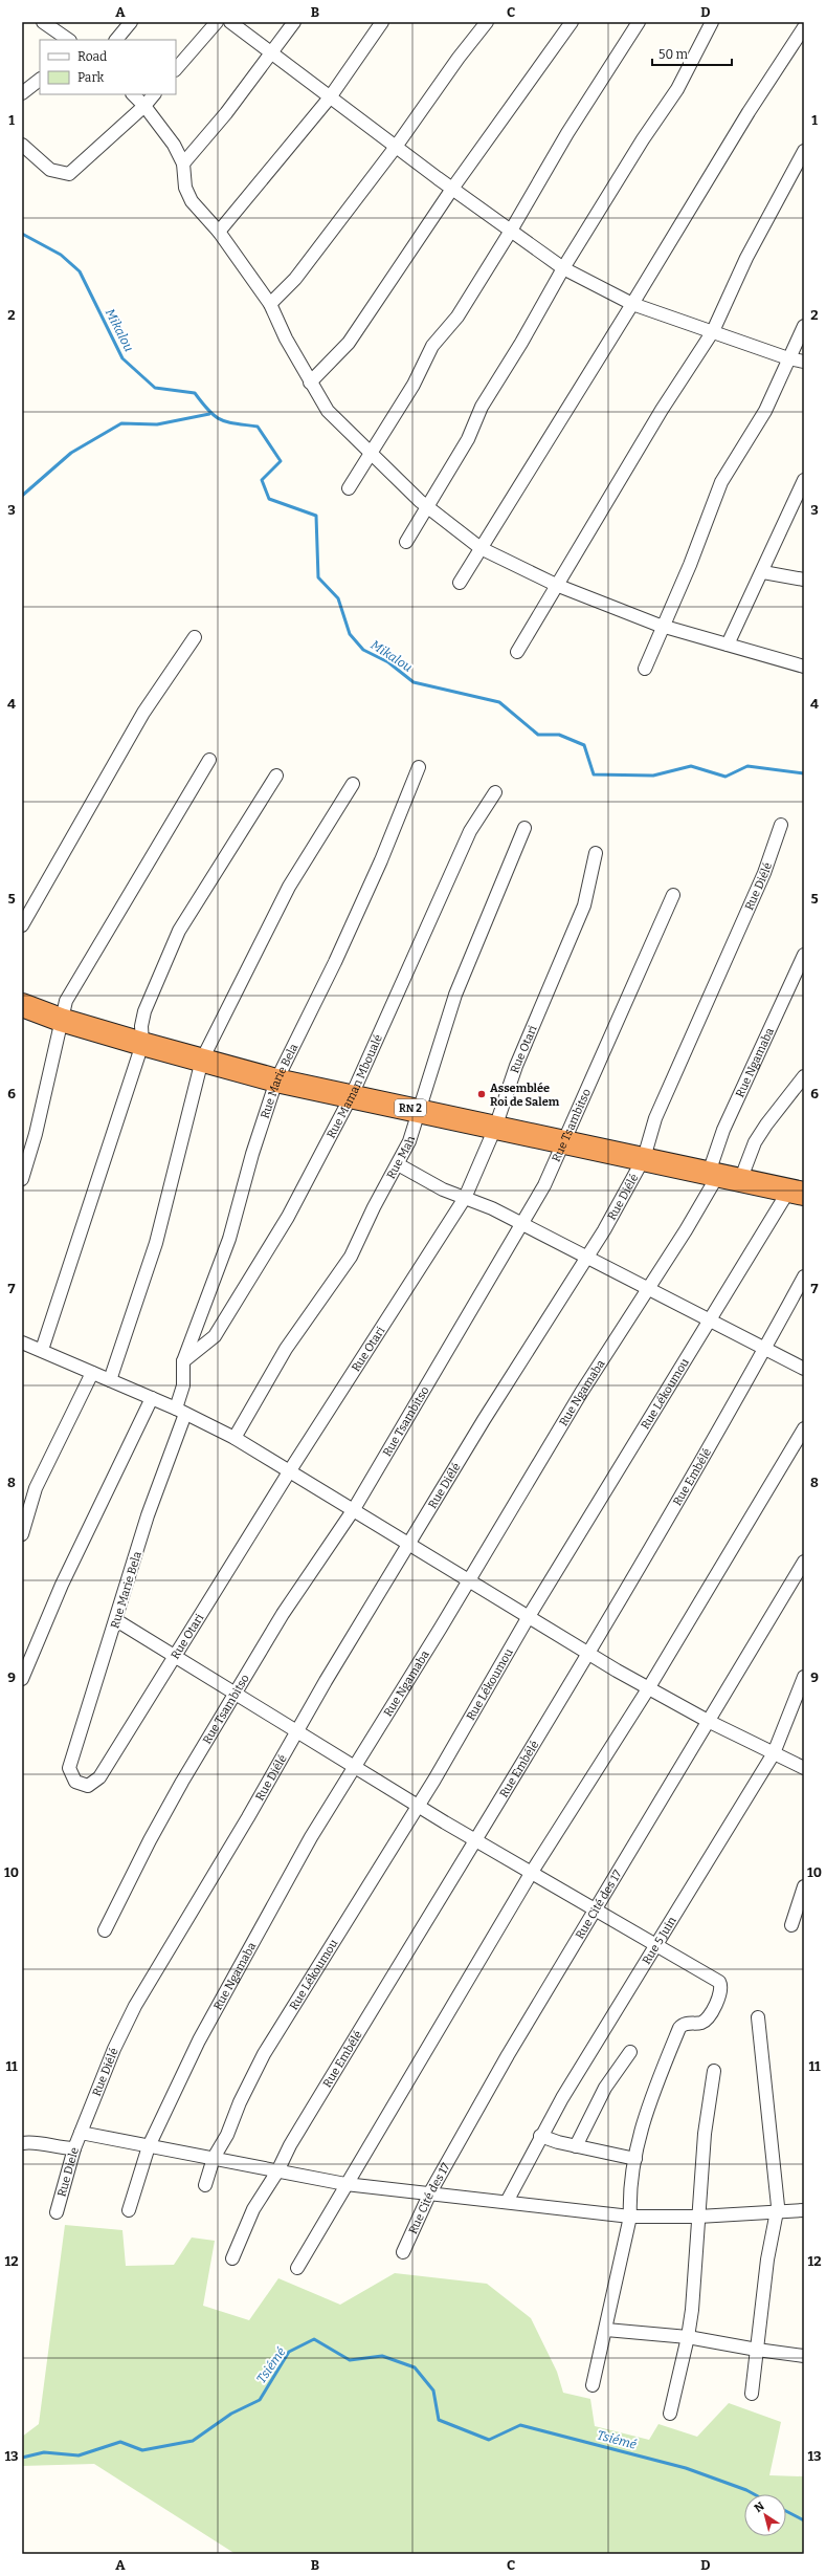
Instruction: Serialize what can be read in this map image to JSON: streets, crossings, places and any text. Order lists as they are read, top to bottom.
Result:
{
  "streets": {
    "highway": ["RN 2"],
    "street": [
      "Rue Diélé",
      "Rue Otari",
      "Rue Ngamaba",
      "Rue Marie Bela",
      "Rue Maman Mboualé",
      "Rue Tsambitso",
      "Rue Mah",
      "Rue Lékoumou",
      "Rue Embélé",
      "Rue Cité des 17",
      "Rue 5 Juin",
      "Rue Diele"
    ]
  },
  "crossings": [
    ["Rue Diélé", "RN 2"],
    ["Rue Diélé", "Rue Diele"],
    ["Rue Otari", "Rue Marie Bela"],
    ["Rue Otari", "RN 2"],
    ["Rue Ngamaba", "RN 2"],
    ["Rue Marie Bela", "Rue Maman Mboualé"],
    ["Rue Marie Bela", "RN 2"],
    ["Rue Maman Mboualé", "RN 2"],
    ["RN 2", "Rue Tsambitso"],
    ["RN 2", "Rue Mah"],
    ["RN 2", "Rue Lékoumou"]
  ],
  "water": ["Mikalou", "Tsiémé"],
  "places": ["Assemblée Roi de Salem"],
  "legend": ["Road", "Park"],
  "scale_bar": "50 m",
  "north": "top left",
  "grid": {
    "columns": [
      "A",
      "B",
      "C",
      "D"
    ],
    "rows": [
      "1",
      "2",
      "3",
      "4",
      "5",
      "6",
      "7",
      "8",
      "9",
      "10",
      "11",
      "12",
      "13"
    ]
  }
}
